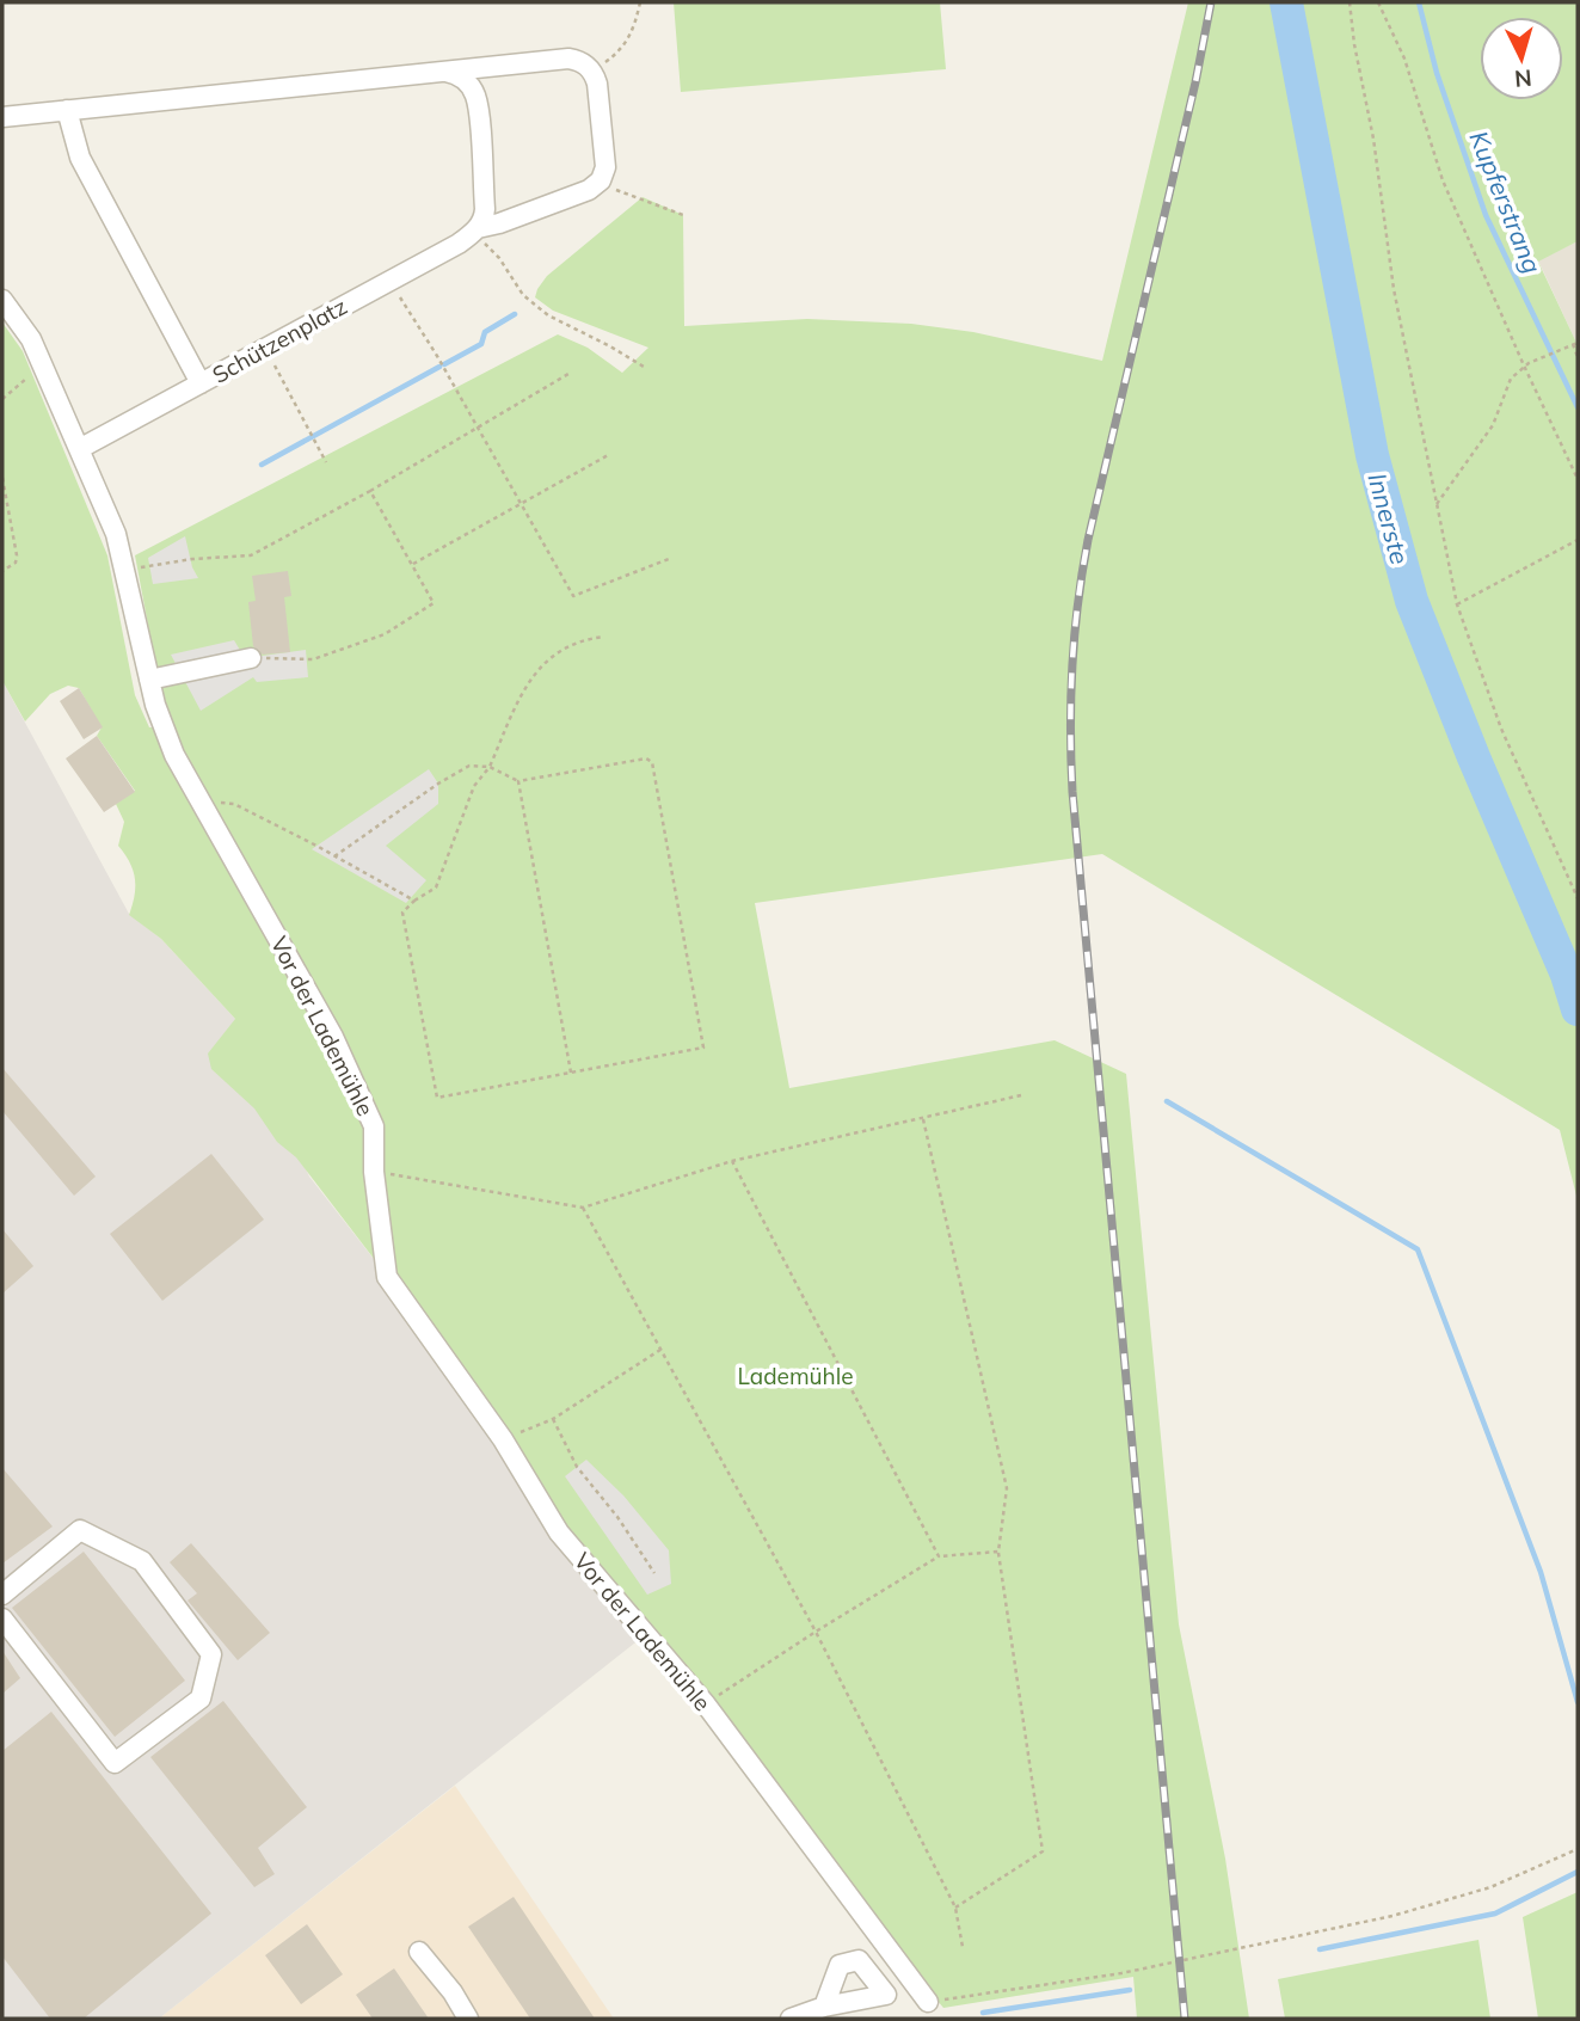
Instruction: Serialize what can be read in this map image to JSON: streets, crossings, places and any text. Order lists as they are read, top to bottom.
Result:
{
  "streets": {
    "street": ["Schützenplatz", "Vor der Lademühle"]
  },
  "crossings": [
    ["Schützenplatz", "Vor der Lademühle"]
  ],
  "water": ["Kupferstrang", "Innerste"],
  "parks": ["Lademühle"],
  "north": "bottom"
}
